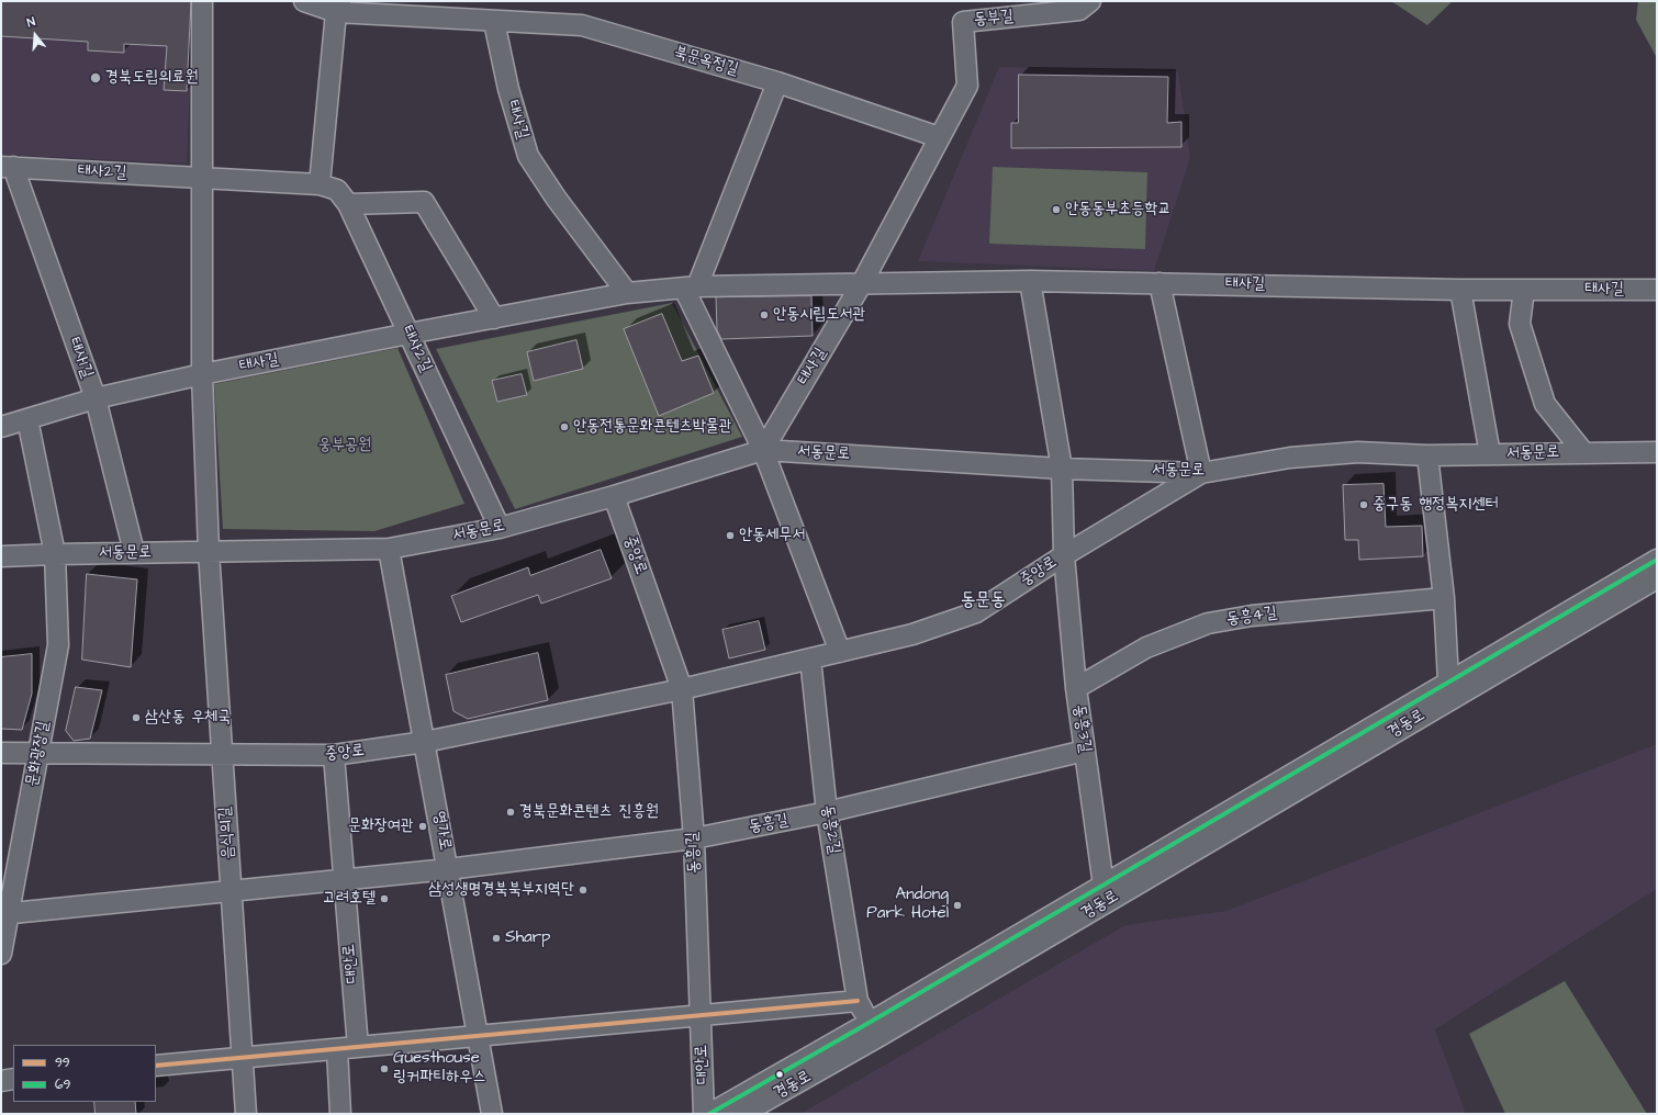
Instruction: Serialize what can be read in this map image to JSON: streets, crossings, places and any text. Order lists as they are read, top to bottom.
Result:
{
  "streets": {
    "street": [
      "동부길",
      "북문옥정길",
      "태사길",
      "태사2길",
      "태사1길",
      "서동문로",
      "중앙로",
      "동흥4길",
      "경동로",
      "동흥3길",
      "문화광장길",
      "동흥길",
      "동흥2길",
      "영가로",
      "음식의길",
      "동흥1길",
      "대안로"
    ]
  },
  "crossings": [
    ["동부길", "북문옥정길"],
    ["북문옥정길", "태사길"],
    ["태사길", "태사2길"],
    ["태사길", "태사1길"],
    ["태사길", "서동문로"],
    ["태사길", "음식의길"],
    ["태사2길", "태사1길"],
    ["태사2길", "서동문로"],
    ["태사2길", "음식의길"],
    ["태사1길", "서동문로"],
    ["서동문로", "중앙로"],
    ["서동문로", "동흥3길"],
    ["서동문로", "문화광장길"],
    ["서동문로", "영가로"],
    ["서동문로", "음식의길"],
    ["중앙로", "동흥3길"],
    ["중앙로", "문화광장길"],
    ["중앙로", "동흥2길"],
    ["중앙로", "영가로"],
    ["중앙로", "음식의길"],
    ["중앙로", "동흥1길"],
    ["중앙로", "대안로"],
    ["동흥4길", "동흥3길"],
    ["경동로", "동흥3길"],
    ["동흥3길", "동흥길"],
    ["문화광장길", "동흥길"],
    ["동흥길", "동흥2길"],
    ["동흥길", "영가로"],
    ["동흥길", "음식의길"],
    ["동흥길", "동흥1길"],
    ["동흥길", "대안로"],
    ["동흥1길", "대안로"]
  ],
  "districts": ["동문동"],
  "parks": ["웅부공원"],
  "places": [
    "경북도립의료원",
    "안동동부초등학교",
    "안동시립도서관",
    "안동전통문화콘텐츠박물관",
    "중구동 행정복지센터",
    "안동세무서",
    "삼산동 우체국",
    "경북문화콘텐츠 진흥원",
    "문화장여관",
    "삼성생명경북북부지역단",
    "고려호텔",
    "Andong Park Hotel",
    "Sharp",
    "Guesthouse 링커파티하우스"
  ],
  "lines": ["transit line 69", "transit line 99"],
  "legend": ["99", "69"],
  "north": "top"
}
